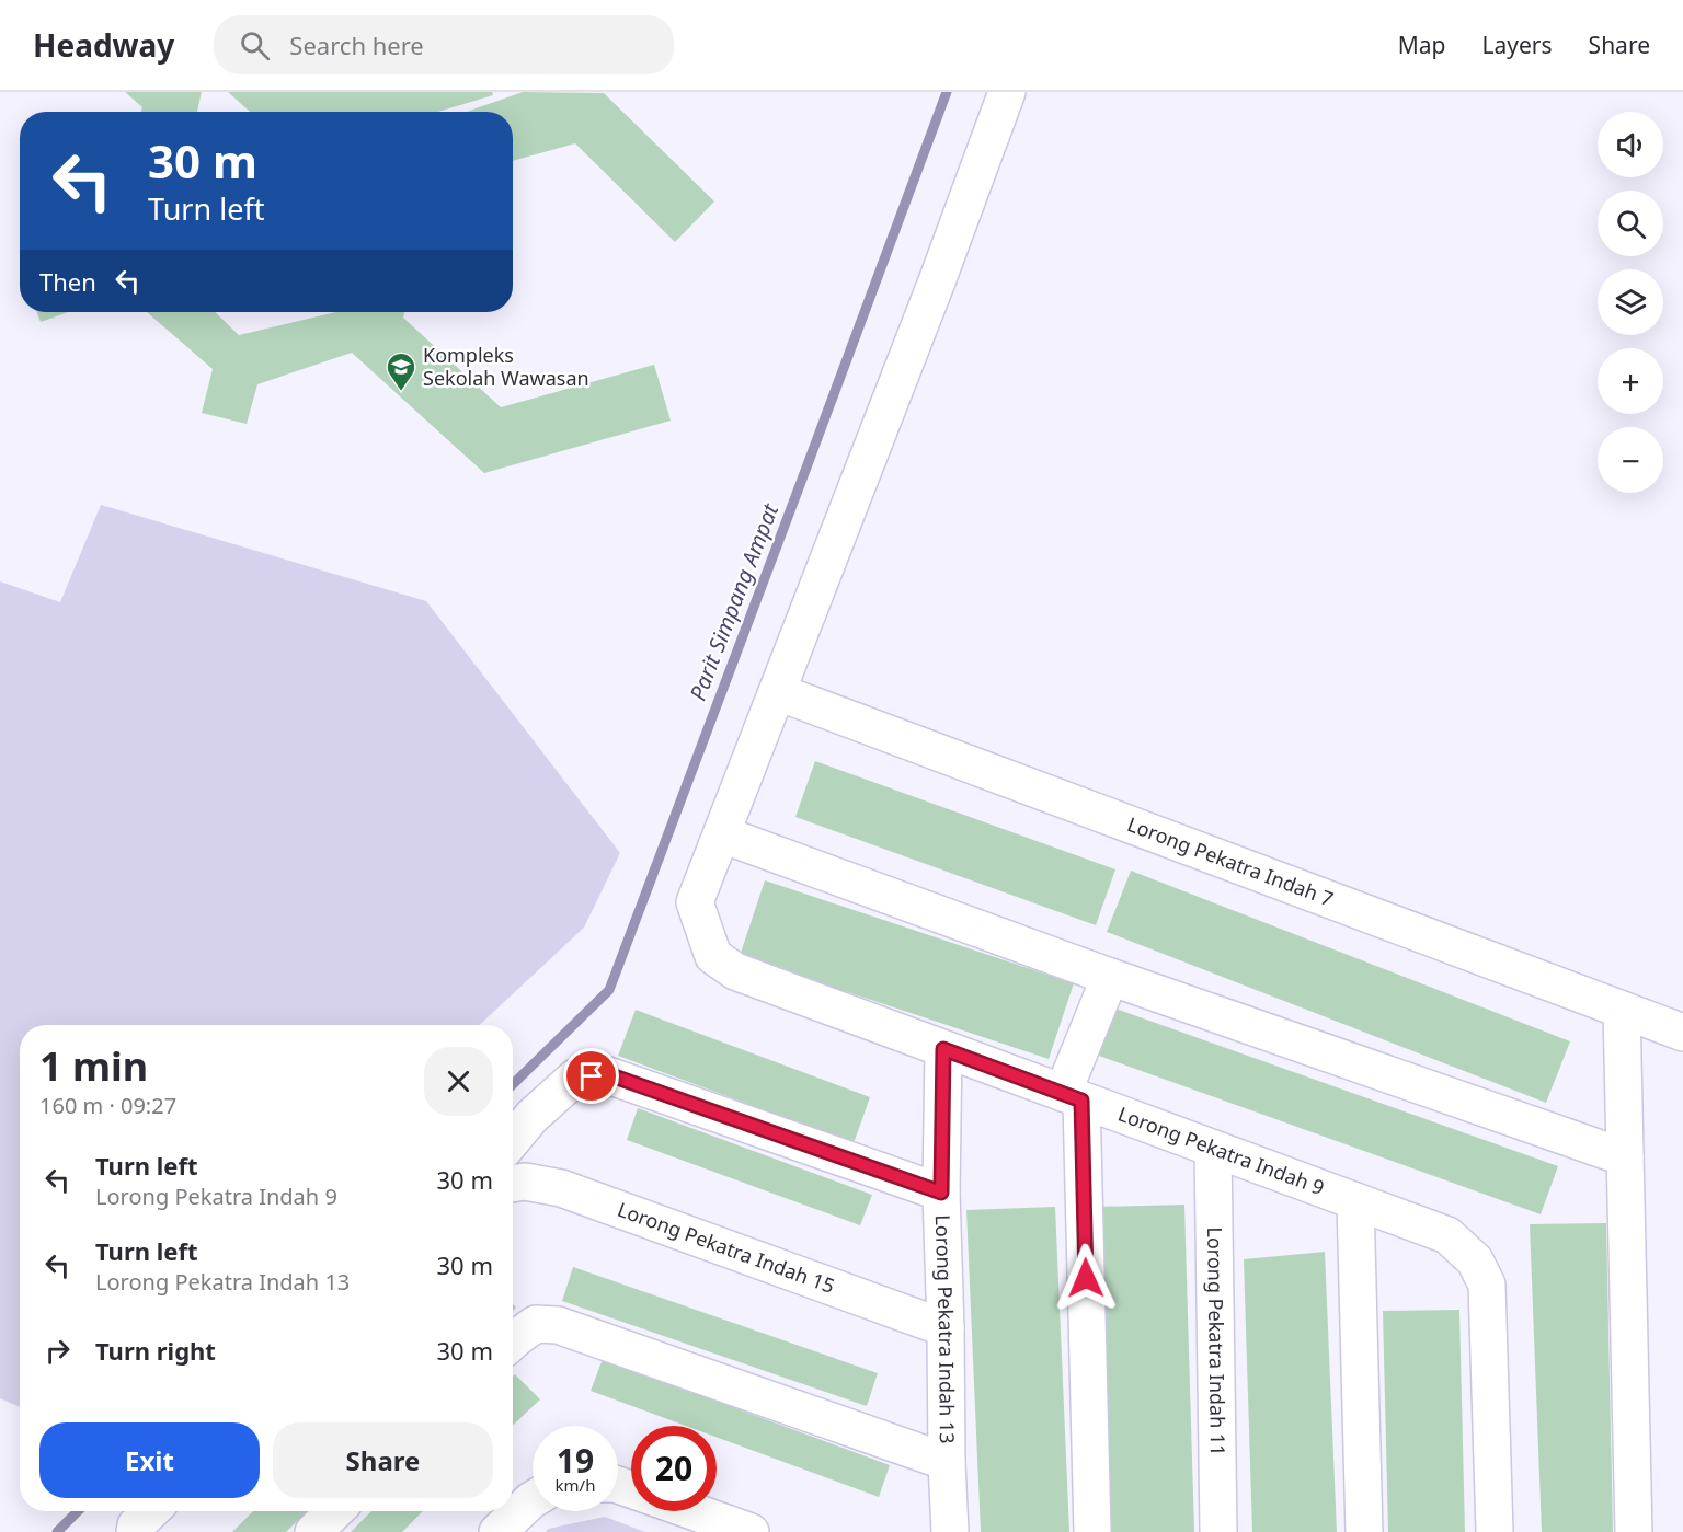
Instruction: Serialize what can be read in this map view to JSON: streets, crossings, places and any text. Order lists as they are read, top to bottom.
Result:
{
  "streets": {
    "street": [
      "Lorong Pekatra Indah 7",
      "Lorong Pekatra Indah 9",
      "Lorong Pekatra Indah 15",
      "Lorong Pekatra Indah 13",
      "Lorong Pekatra Indah 11"
    ]
  },
  "crossings": [
    ["Lorong Pekatra Indah 7", "Lorong Pekatra Indah 9"],
    ["Lorong Pekatra Indah 9", "Lorong Pekatra Indah 13"],
    ["Lorong Pekatra Indah 9", "Lorong Pekatra Indah 11"],
    ["Lorong Pekatra Indah 15", "Lorong Pekatra Indah 13"]
  ],
  "water": ["Parit Simpang Ampat"],
  "places": {
    "school or university": ["Kompleks Sekolah Wawasan"]
  },
  "page": {
    "header": "Headway",
    "search": "Search here",
    "nav": ["Map", "Layers", "Share"],
    "map_buttons": ["+", "−"],
    "turn": ["30 m", "Turn left"],
    "then": "Then",
    "heading": ["1 min", "160 m · 09:27"],
    "list": [
      {
        "name": "Turn left",
        "note": "Lorong Pekatra Indah 9",
        "value": "30 m"
      },
      {
        "name": "Turn left",
        "note": "Lorong Pekatra Indah 13",
        "value": "30 m"
      },
      {
        "name": "Turn right",
        "value": "30 m"
      }
    ],
    "buttons": ["Exit", "Share"],
    "speed": "19 km/h",
    "limit": "20"
  }
}
